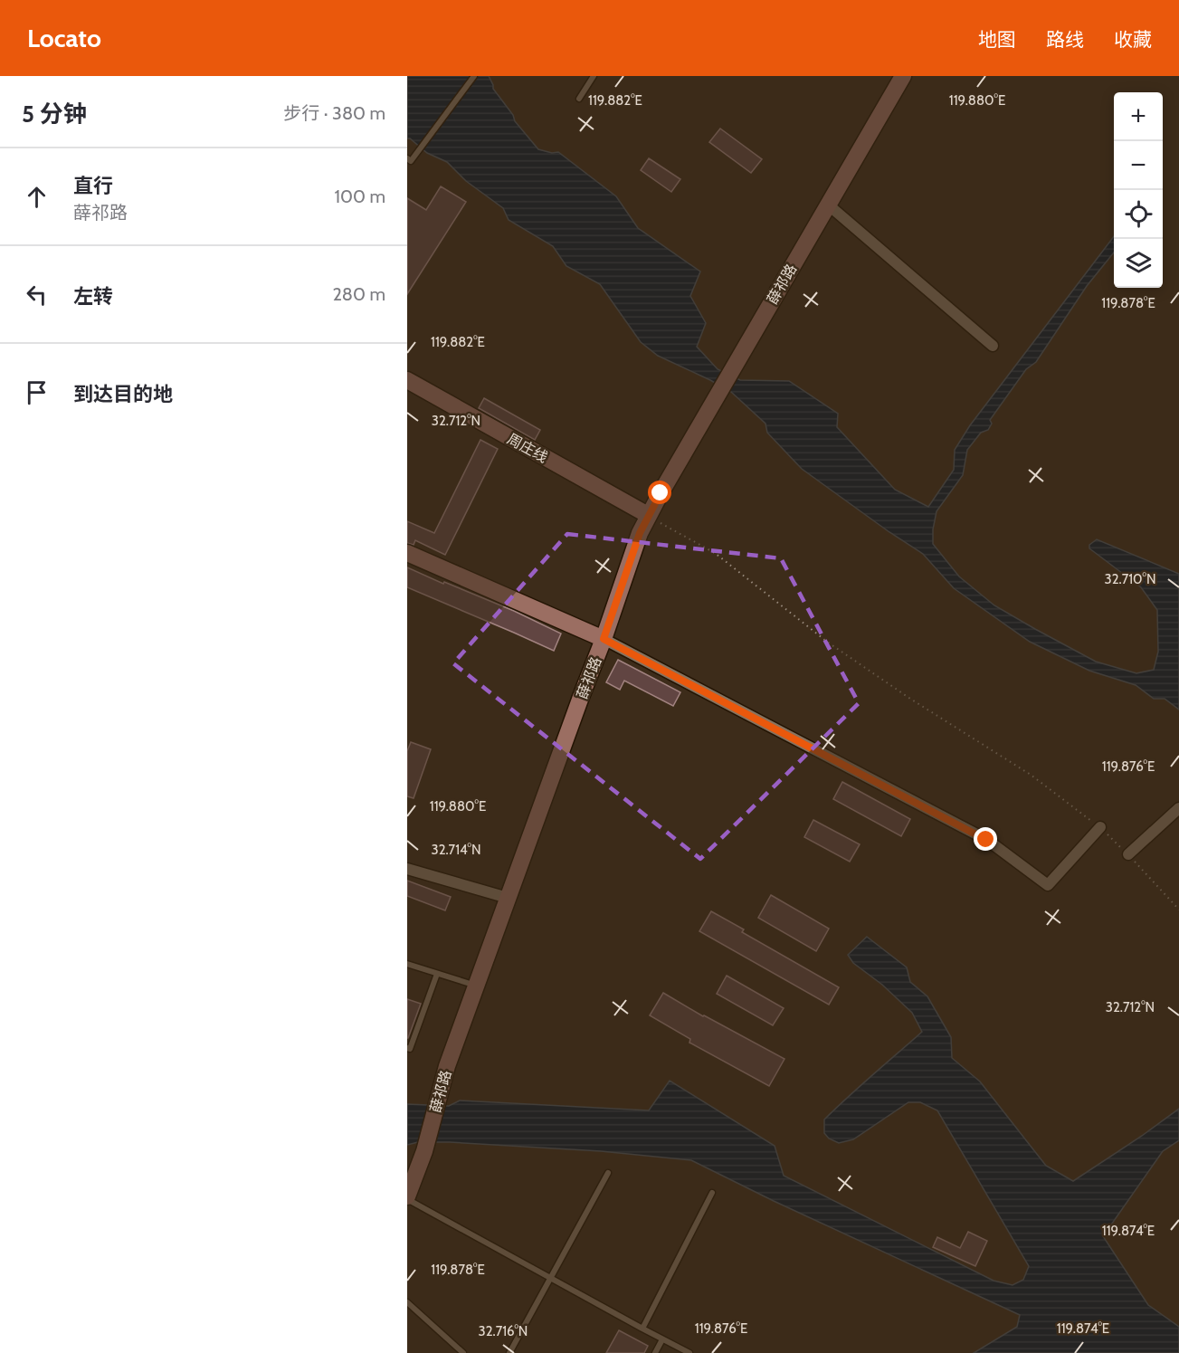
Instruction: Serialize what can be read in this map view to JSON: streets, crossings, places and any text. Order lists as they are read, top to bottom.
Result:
{
  "streets": {
    "street": ["薛祁路", "周庄线"]
  },
  "crossings": [
    ["薛祁路", "周庄线"]
  ],
  "page": {
    "header": "Locato",
    "nav": ["地图", "路线", "收藏"],
    "heading": ["5 分钟", "步行 · 380 m"],
    "map_buttons": ["+", "−"],
    "list": [
      ["直行", "薛祁路", "100 m"],
      ["左转", "280 m"],
      "到达目的地"
    ]
  },
  "coordinates": [
    "119.882°E",
    "119.880°E",
    "119.878°E",
    "32.712°N",
    "32.710°N",
    "119.876°E",
    "32.714°N",
    "119.874°E",
    "32.716°N"
  ]
}
